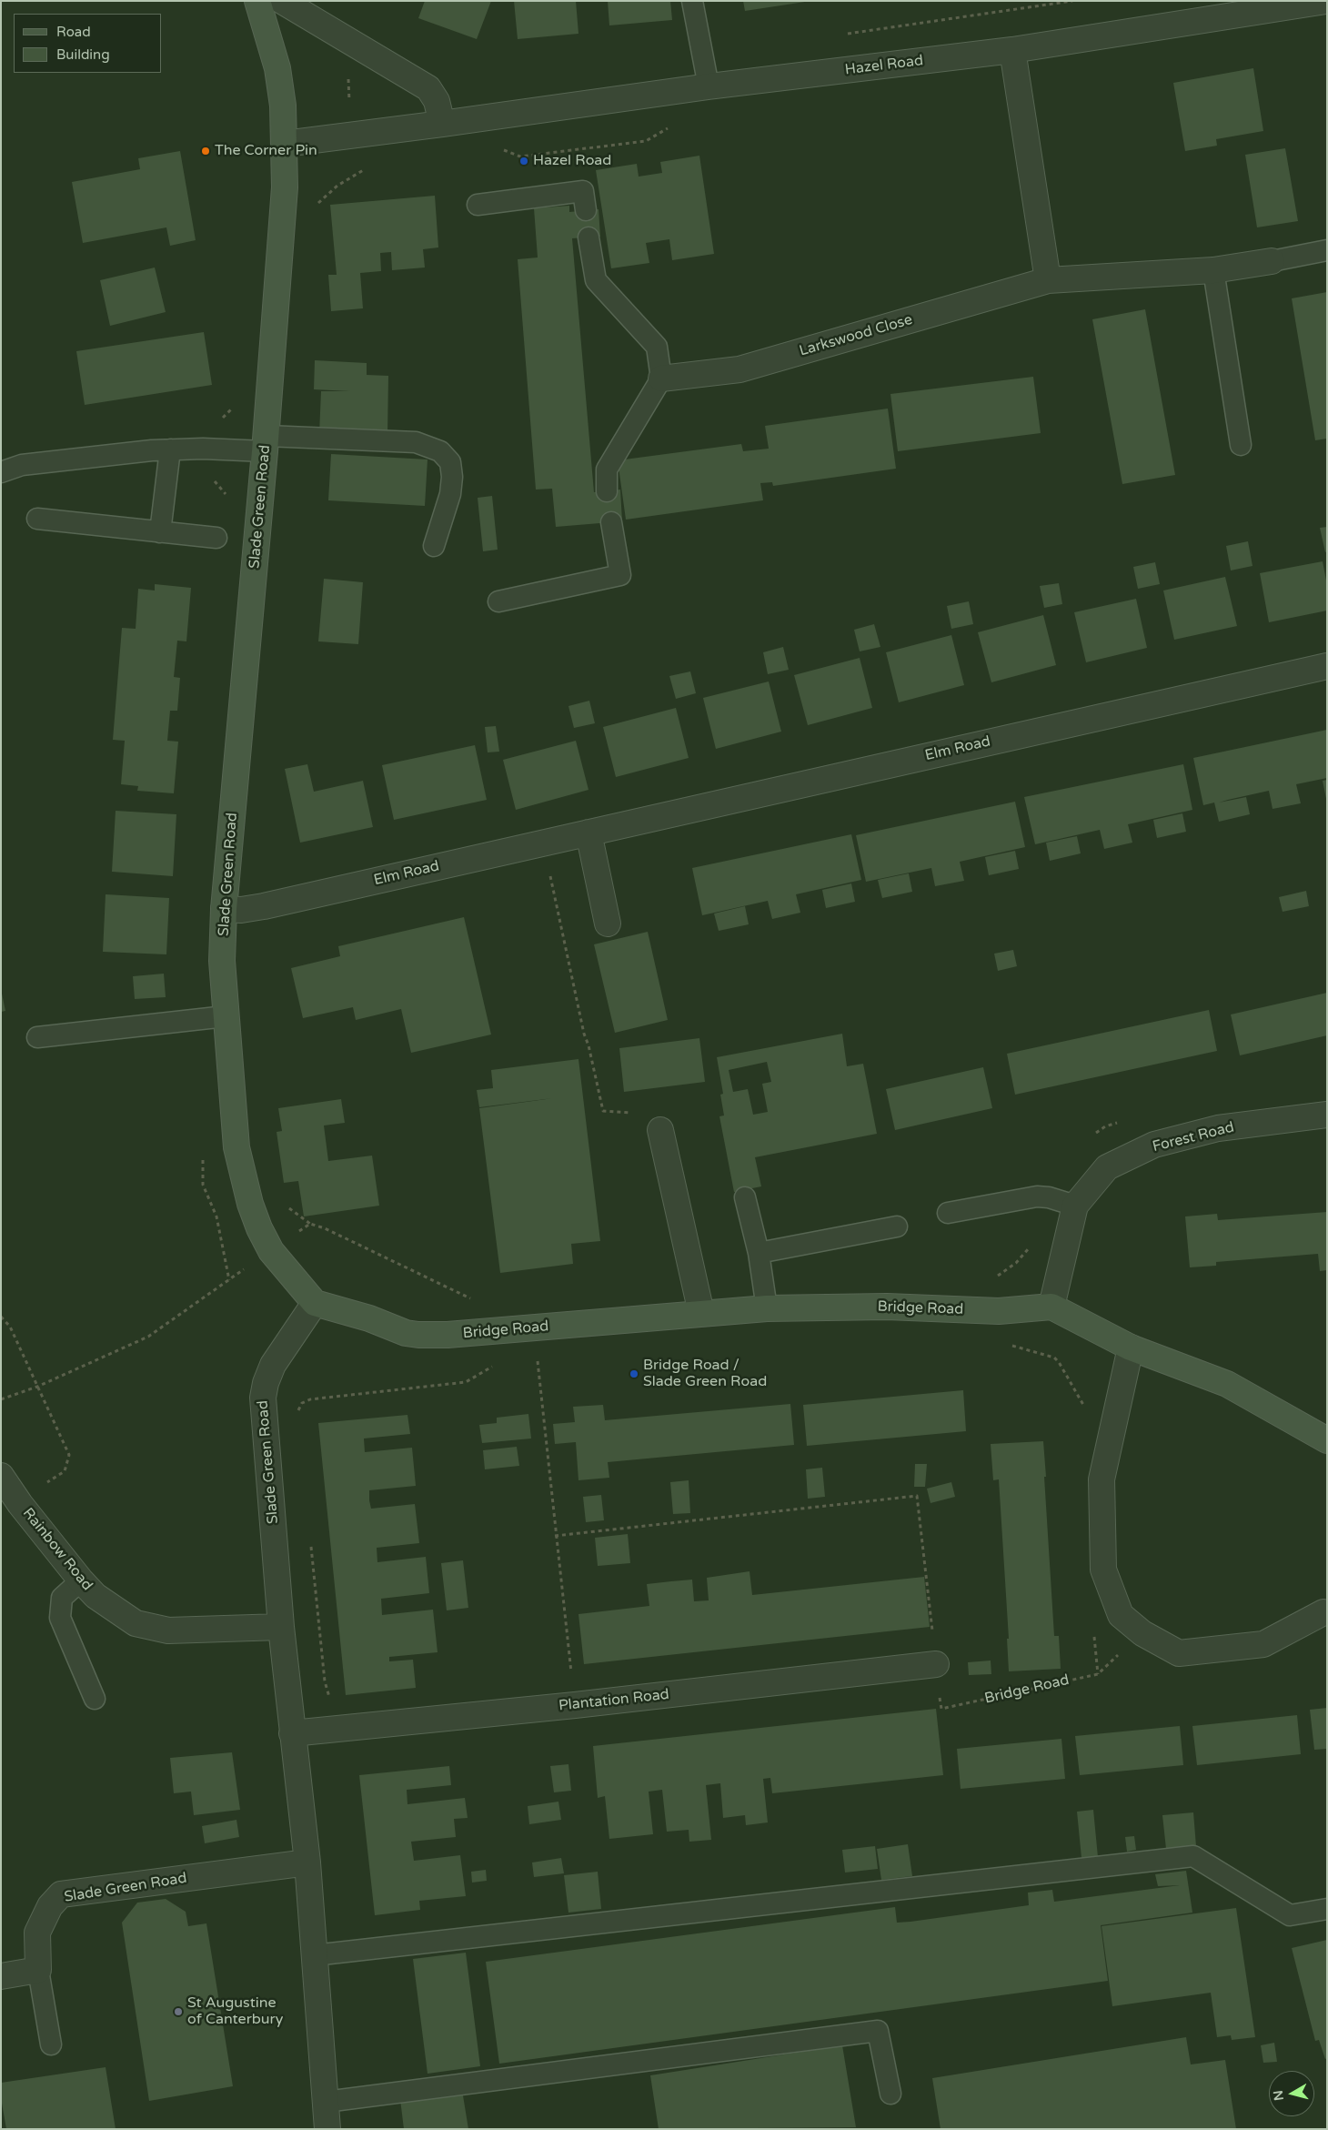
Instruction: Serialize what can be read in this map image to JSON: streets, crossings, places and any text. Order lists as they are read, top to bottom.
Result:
{
  "streets": {
    "street": [
      "Hazel Road",
      "Larkswood Close",
      "Slade Green Road",
      "Elm Road",
      "Forest Road",
      "Bridge Road",
      "Rainbow Road",
      "Plantation Road"
    ]
  },
  "crossings": [
    ["Hazel Road", "Slade Green Road"],
    ["Slade Green Road", "Elm Road"],
    ["Slade Green Road", "Bridge Road"],
    ["Slade Green Road", "Rainbow Road"],
    ["Slade Green Road", "Plantation Road"],
    ["Forest Road", "Bridge Road"],
    ["Bridge Road", "Plantation Road"]
  ],
  "places": [
    "The Corner Pin",
    "Hazel Road",
    "Bridge Road / Slade Green Road",
    "St Augustine of Canterbury"
  ],
  "legend": ["Road", "Building"],
  "north": "left"
}
